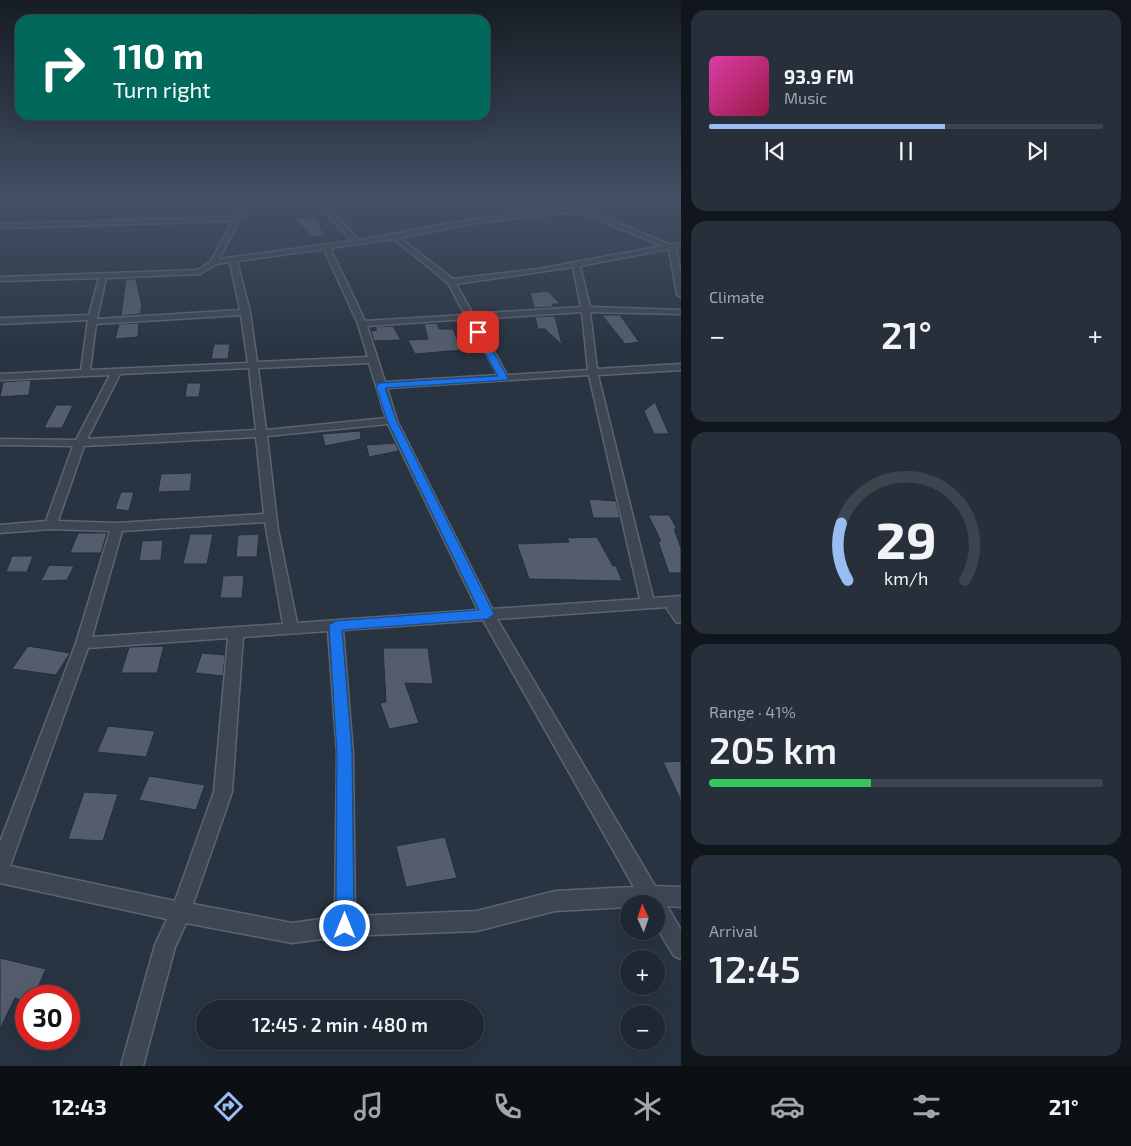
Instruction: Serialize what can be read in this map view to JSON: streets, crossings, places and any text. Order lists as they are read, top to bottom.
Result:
{
  "north": "top",
  "page": {
    "turn": ["110 m", "Turn right"],
    "song": ["93.9 FM", "Music"],
    "tile": [
      "Climate",
      ["Range · 41%", "205 km"],
      ["Arrival", "12:45"]
    ],
    "heat": ["−", "21°", "+"],
    "map_buttons": ["+", "−"],
    "limit": "30",
    "trip": "12:45 · 2 min · 480 m",
    "tabs": ["12:43", "21°"],
    "gauge": ["29", "km/h"]
  }
}
